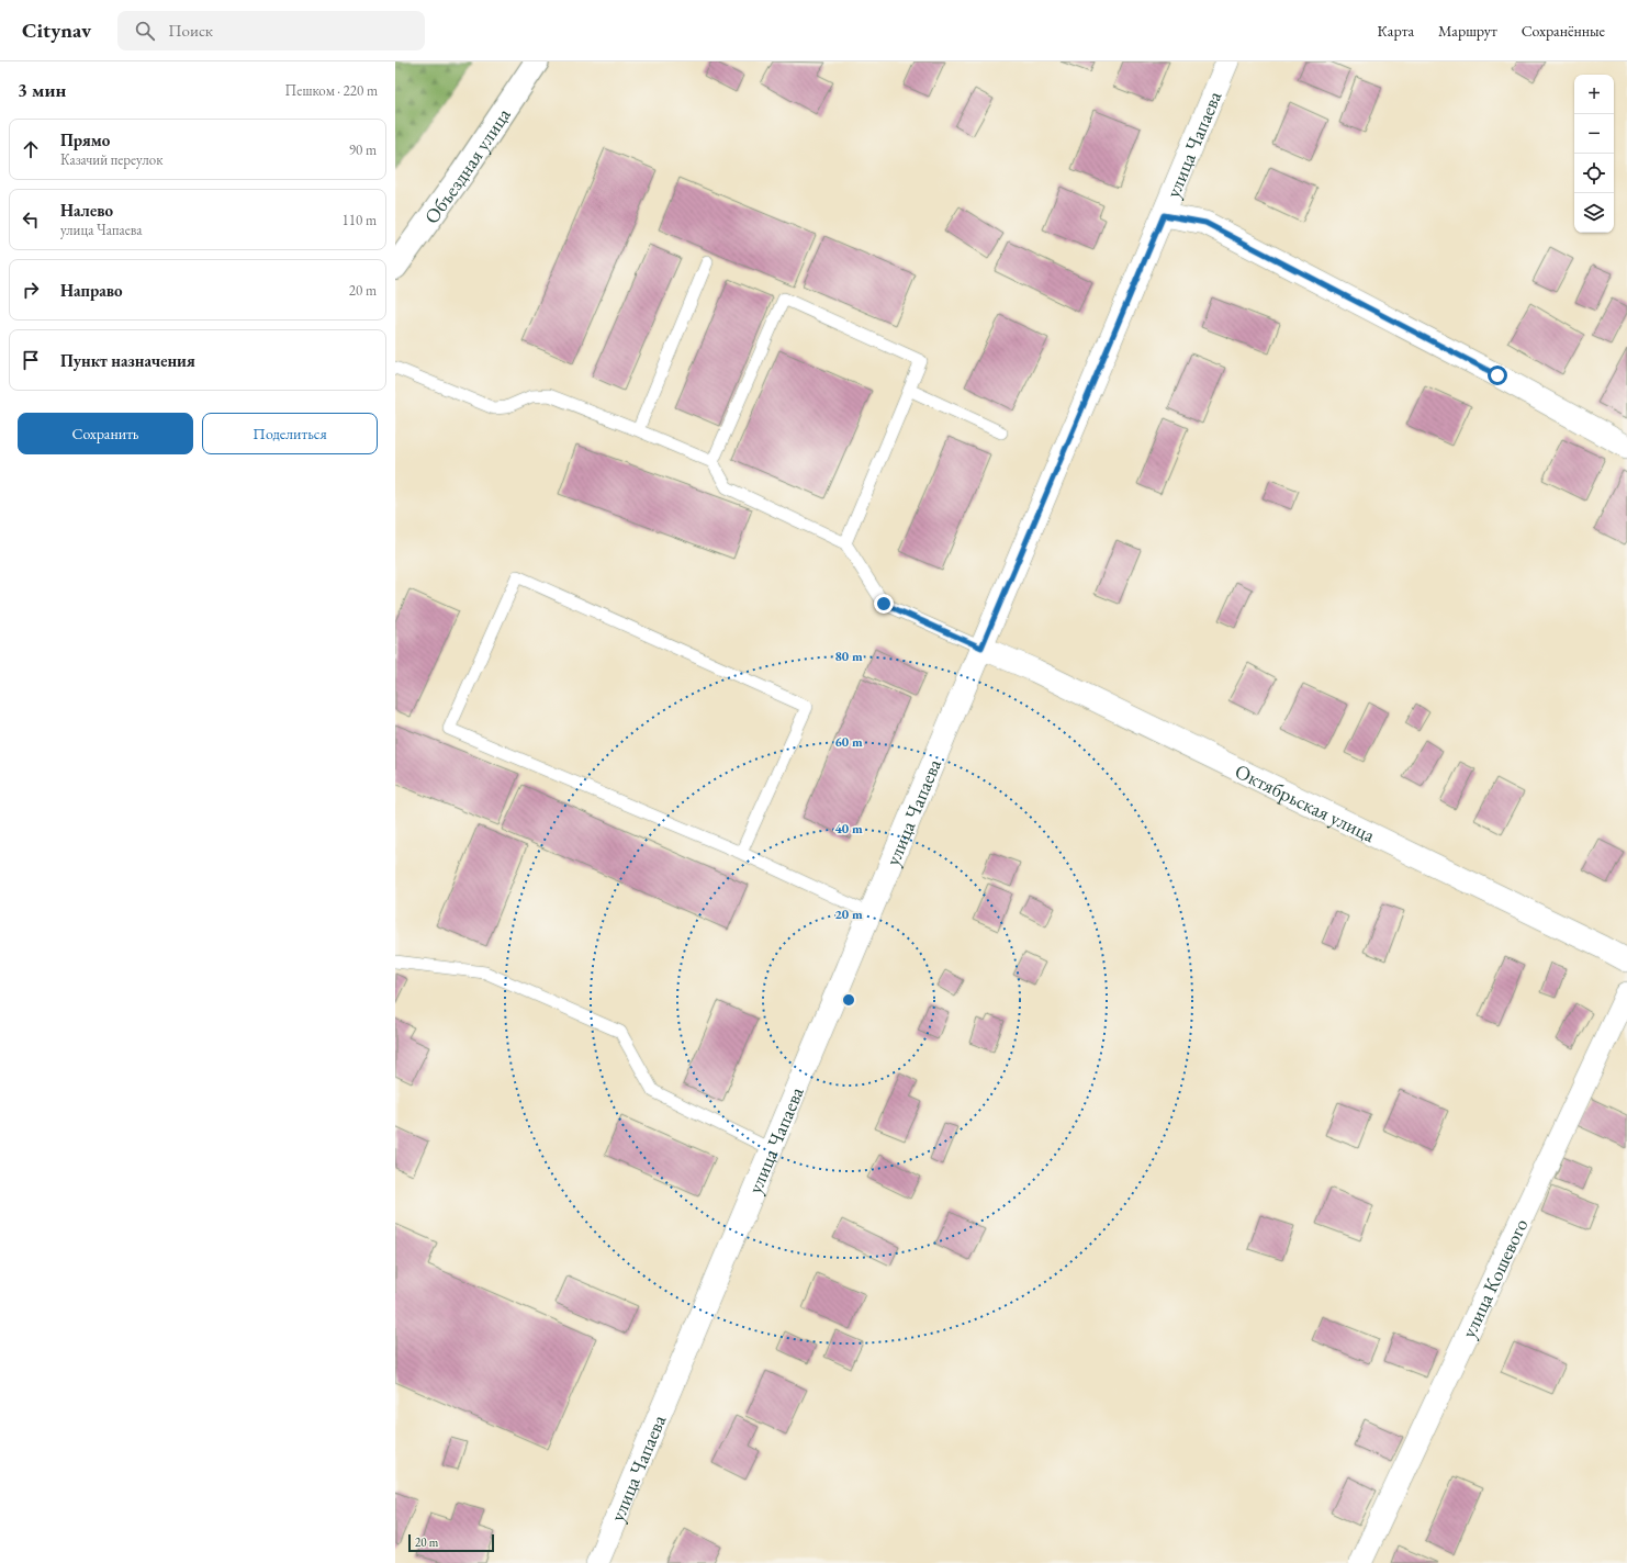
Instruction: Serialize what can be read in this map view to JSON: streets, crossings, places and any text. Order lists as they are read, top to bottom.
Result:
{
  "streets": {
    "street": [
      "улица Чапаева",
      "Объездная улица",
      "Октябрьская улица",
      "улица Кошевого"
    ]
  },
  "crossings": [
    ["улица Чапаева", "Октябрьская улица"]
  ],
  "scale_bar": "20 m",
  "page": {
    "header": "Citynav",
    "search": "Поиск",
    "nav": ["Карта", "Маршрут", "Сохранённые"],
    "heading": ["3 мин", "Пешком · 220 m"],
    "map_buttons": ["+", "−"],
    "list": [
      ["Прямо", "Казачий переулок", "90 m"],
      ["Налево", "улица Чапаева", "110 m"],
      ["Направо", "20 m"],
      "Пункт назначения"
    ],
    "buttons": ["Сохранить", "Поделиться"],
    "scale": "20 m"
  },
  "rings": [
    "80 m",
    "60 m",
    "40 m",
    "20 m"
  ]
}
